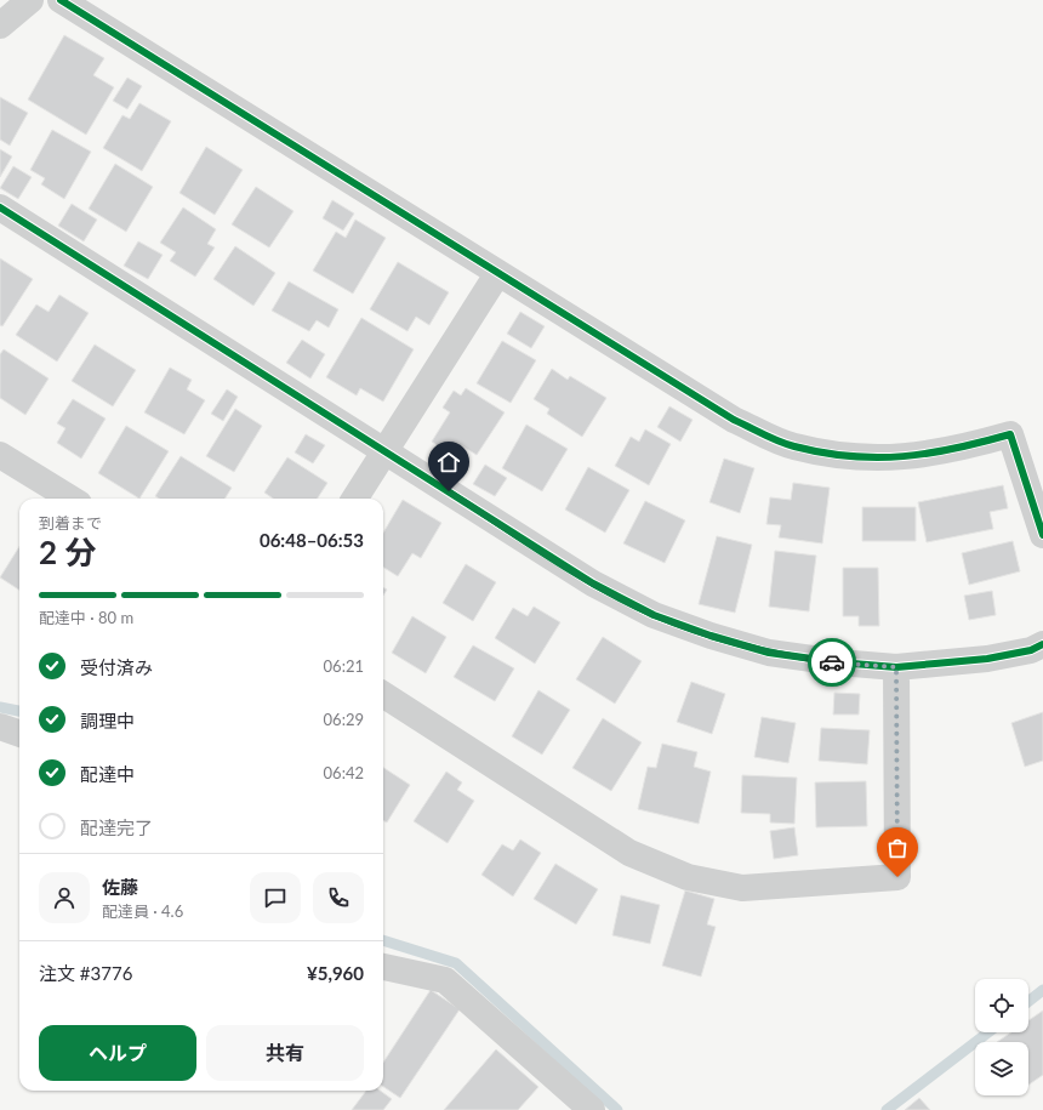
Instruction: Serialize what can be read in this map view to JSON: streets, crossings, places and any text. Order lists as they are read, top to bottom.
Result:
{
  "page": {
    "heading": ["2 分", "到着まで", "06:48–06:53"],
    "panel": [
      "佐藤",
      "配達員 · 4.6",
      "注文 #3776",
      "¥5,960"
    ],
    "bar": "配達中 · 80 m",
    "list": [
      ["受付済み", "06:21"],
      ["調理中", "06:29"],
      ["配達中", "06:42"],
      "配達完了"
    ],
    "buttons": ["ヘルプ", "共有"]
  }
}
